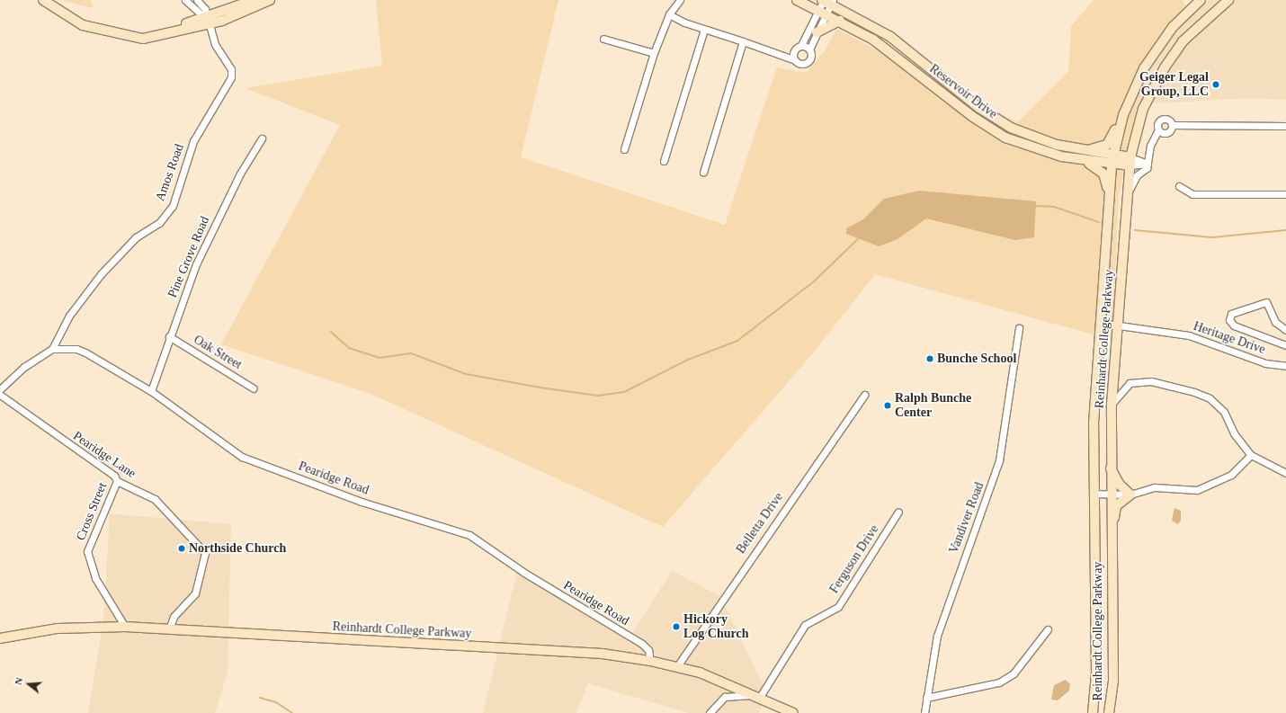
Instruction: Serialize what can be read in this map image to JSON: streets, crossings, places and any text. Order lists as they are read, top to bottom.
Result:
{
  "streets": {
    "street": [
      "Reservoir Drive",
      "Amos Road",
      "Pine Grove Road",
      "Heritage Drive",
      "Reinhardt College Parkway",
      "Oak Street",
      "Pearidge Lane",
      "Pearidge Road",
      "Cross Street",
      "Vandiver Road",
      "Belletta Drive",
      "Ferguson Drive"
    ]
  },
  "crossings": [
    ["Reservoir Drive", "Reinhardt College Parkway"],
    ["Amos Road", "Pearidge Road"],
    ["Pine Grove Road", "Oak Street"],
    ["Pine Grove Road", "Pearidge Road"],
    ["Heritage Drive", "Reinhardt College Parkway"],
    ["Reinhardt College Parkway", "Pearidge Lane"],
    ["Reinhardt College Parkway", "Pearidge Road"],
    ["Reinhardt College Parkway", "Cross Street"],
    ["Reinhardt College Parkway", "Belletta Drive"],
    ["Reinhardt College Parkway", "Ferguson Drive"],
    ["Pearidge Lane", "Cross Street"]
  ],
  "places": [
    "Geiger Legal Group, LLC",
    "Bunche School",
    "Ralph Bunche Center",
    "Northside Church",
    "Hickory Log Church"
  ],
  "north": "left"
}
